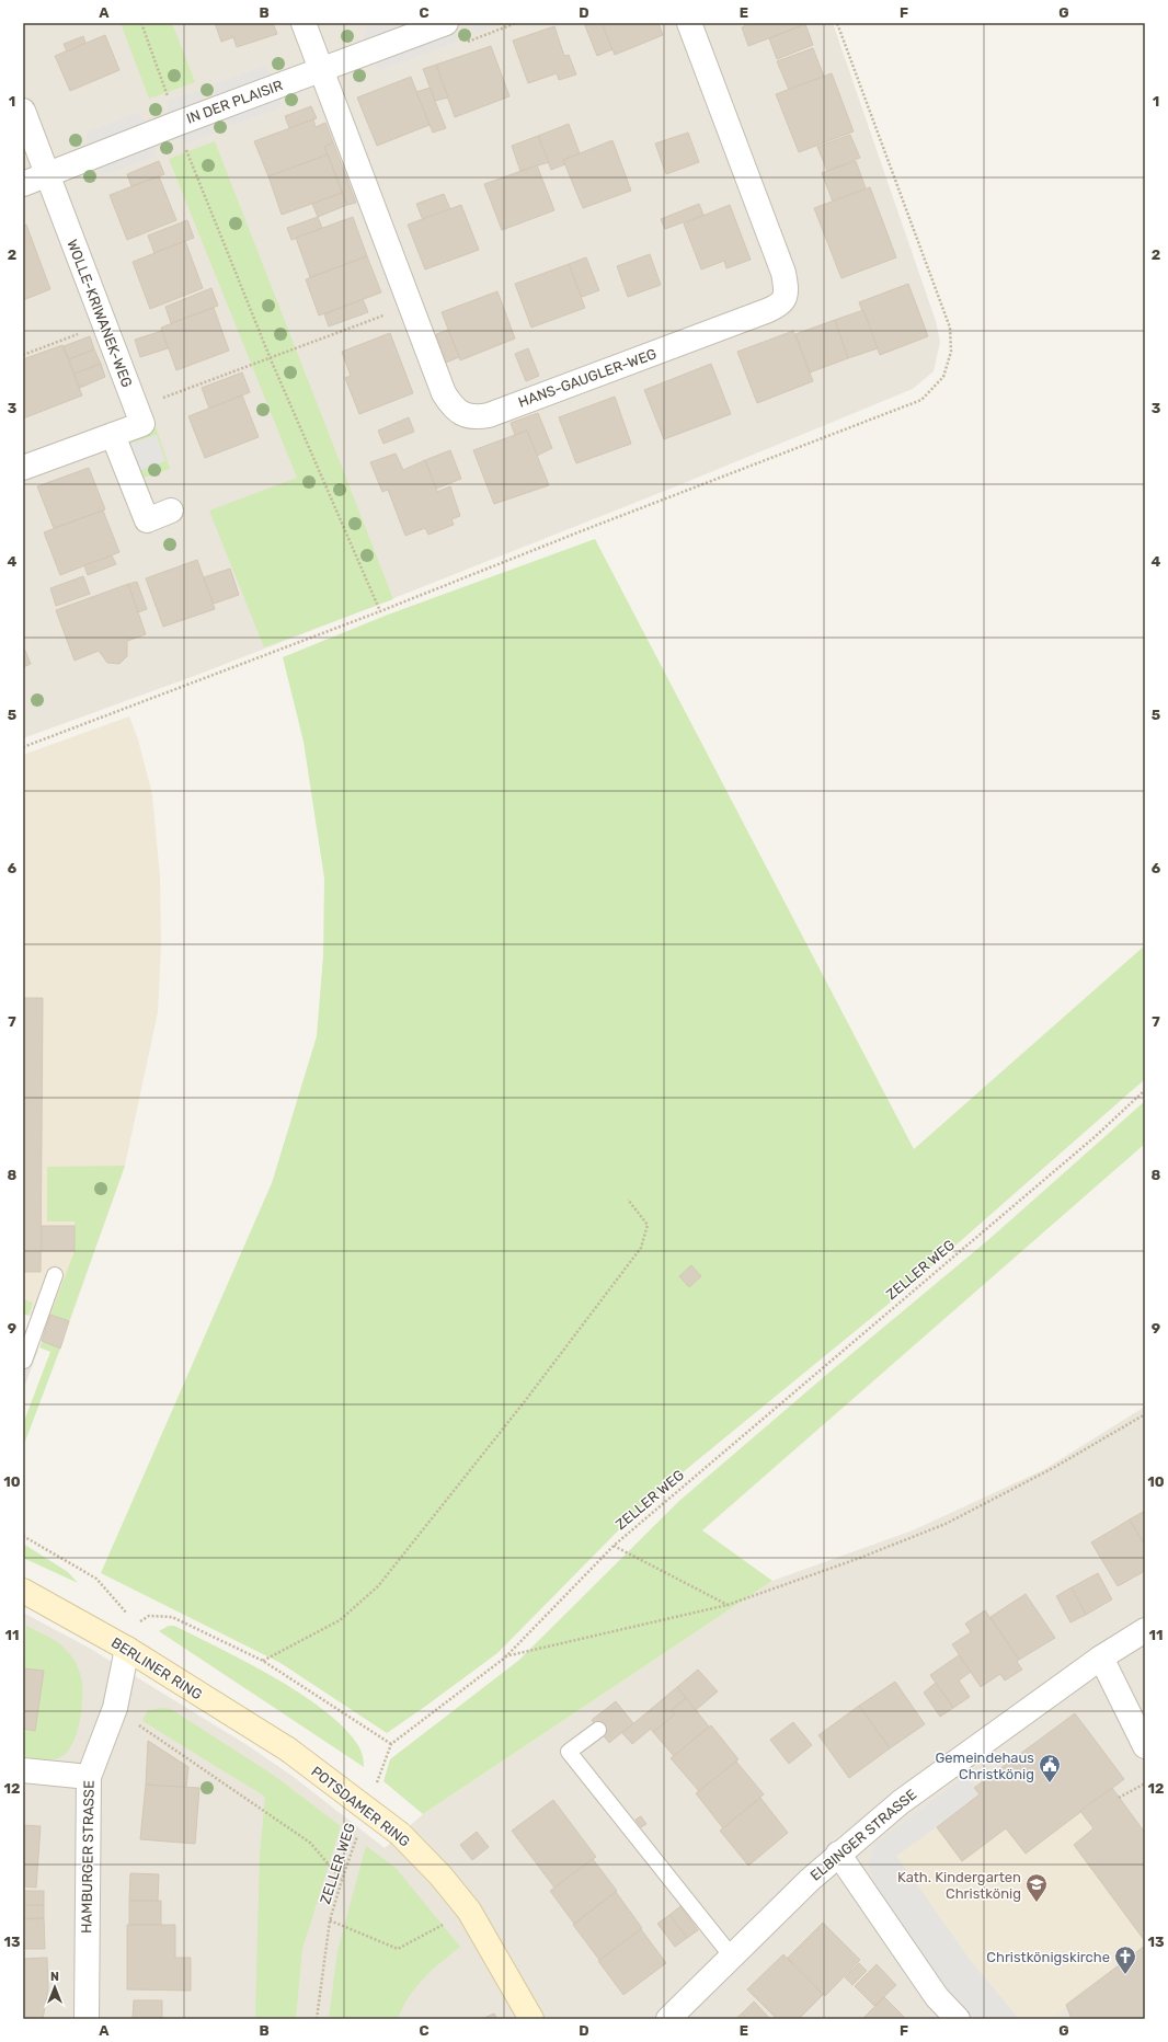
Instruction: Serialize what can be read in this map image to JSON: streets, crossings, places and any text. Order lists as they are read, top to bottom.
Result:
{
  "streets": {
    "street": [
      "IN DER PLAISIR",
      "WOLLE-KRIWANEK-WEG",
      "HANS-GAUGLER-WEG",
      "BERLINER RING",
      "POTSDAMER RING",
      "ELBINGER STRASSE",
      "HAMBURGER STRASSE"
    ],
    "path": ["ZELLER WEG"]
  },
  "crossings": [
    ["IN DER PLAISIR", "WOLLE-KRIWANEK-WEG"],
    ["IN DER PLAISIR", "HANS-GAUGLER-WEG"],
    ["BERLINER RING", "POTSDAMER RING"],
    ["BERLINER RING", "HAMBURGER STRASSE"]
  ],
  "places": {
    "public building": ["Gemeindehaus Christkönig"],
    "school or university": ["Kath. Kindergarten Christkönig"],
    "church": ["Christkönigskirche"]
  },
  "north": "top",
  "grid": {
    "columns": [
      "A",
      "B",
      "C",
      "D",
      "E",
      "F",
      "G"
    ],
    "rows": [
      "1",
      "2",
      "3",
      "4",
      "5",
      "6",
      "7",
      "8",
      "9",
      "10",
      "11",
      "12",
      "13"
    ]
  }
}
